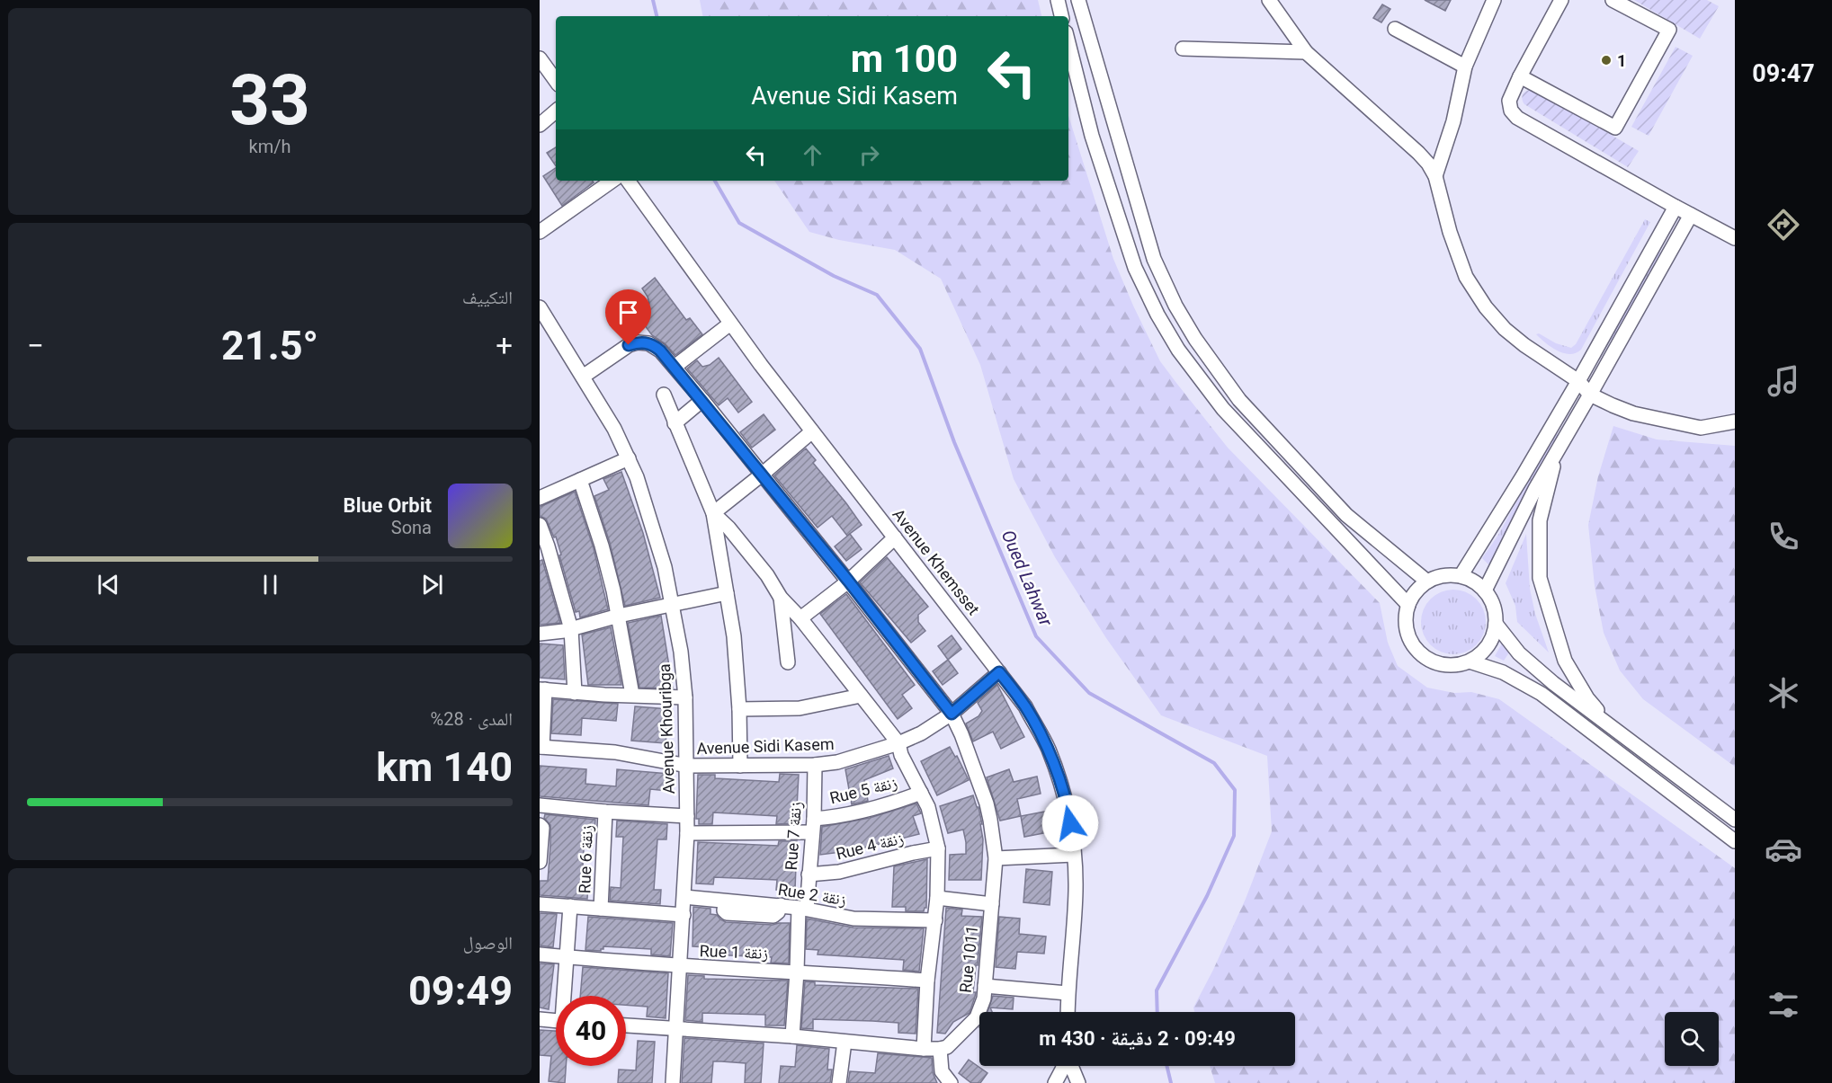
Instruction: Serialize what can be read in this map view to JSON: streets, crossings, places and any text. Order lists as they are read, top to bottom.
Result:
{
  "streets": {
    "street": [
      "Avenue Khemsset",
      "Avenue Khouribga",
      "Avenue Sidi Kasem",
      "Rue 5 زنقة",
      "Rue 7 زنقة",
      "Rue 4 زنقة",
      "Rue 6 زنقة",
      "Rue 2 زنقة",
      "Rue 1 زنقة",
      "Rue 1011"
    ]
  },
  "crossings": [
    ["Avenue Khemsset", "Avenue Sidi Kasem"],
    ["Avenue Khouribga", "Avenue Sidi Kasem"],
    ["Avenue Khouribga", "Rue 2 زنقة"],
    ["Avenue Khouribga", "Rue 1 زنقة"],
    ["Avenue Khouribga", "Rue 1011"],
    ["Avenue Sidi Kasem", "Rue 7 زنقة"],
    ["Avenue Sidi Kasem", "Rue 1011"],
    ["Rue 5 زنقة", "Rue 7 زنقة"],
    ["Rue 7 زنقة", "Rue 4 زنقة"],
    ["Rue 7 زنقة", "Rue 2 زنقة"],
    ["Rue 7 زنقة", "Rue 1 زنقة"]
  ],
  "water": ["Oued Lahwar"],
  "places": ["1"],
  "page": {
    "tabs": "09:47",
    "tile": [
      ["33", "km/h"],
      "التكييف",
      ["المدى · 28%", "140 km"],
      ["الوصول", "09:49"]
    ],
    "turn": ["100 m", "Avenue Sidi Kasem"],
    "heat": ["−", "21.5°", "+"],
    "song": ["Blue Orbit", "Sona"],
    "limit": "40",
    "trip": "09:49 · 2 دقيقة · 430 m"
  }
}
